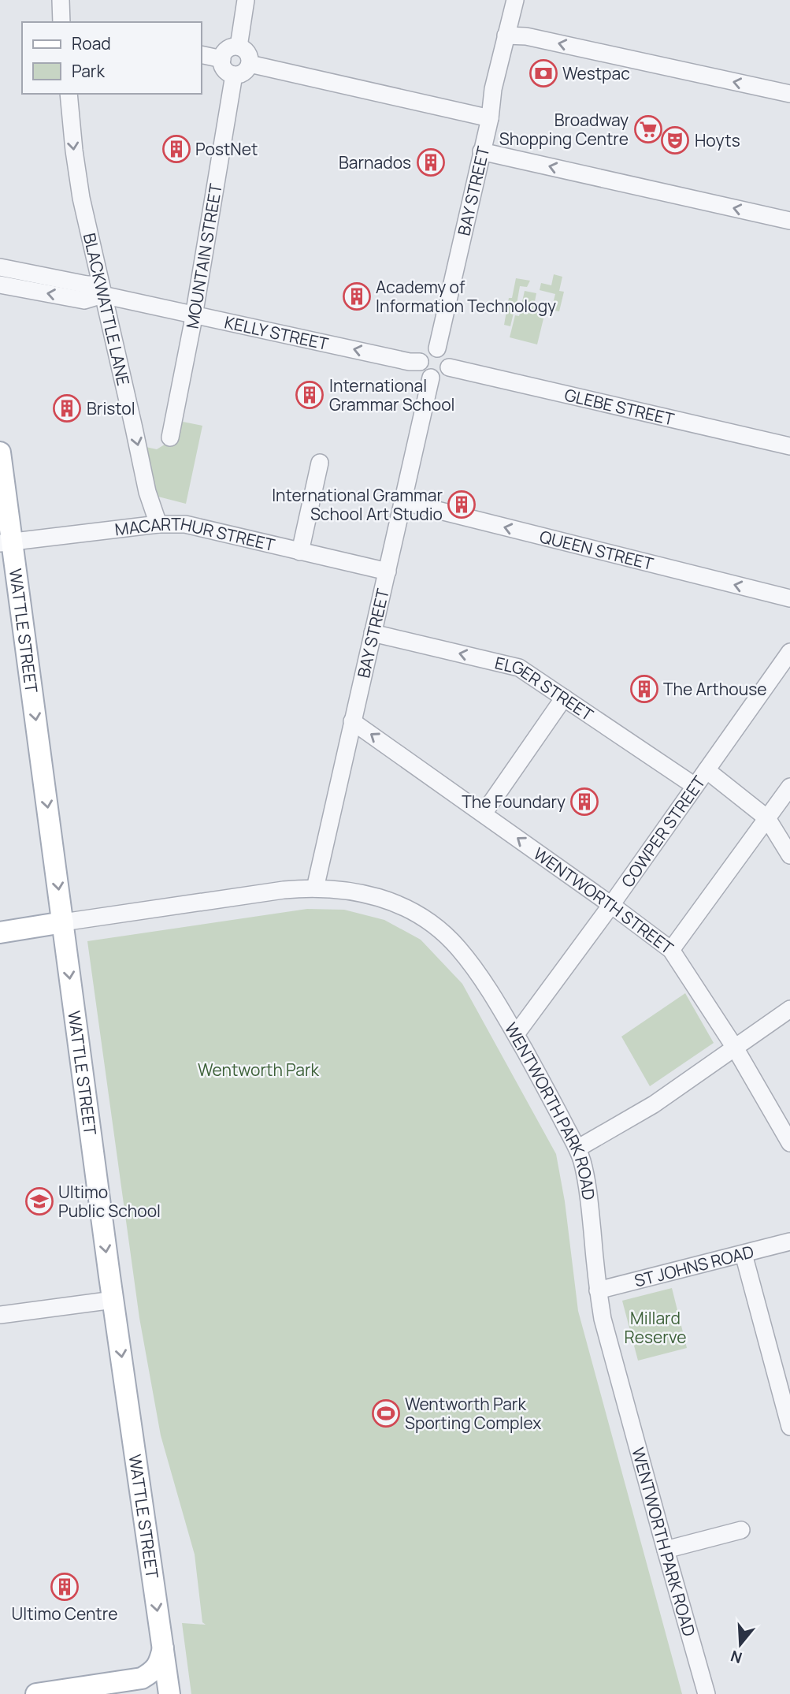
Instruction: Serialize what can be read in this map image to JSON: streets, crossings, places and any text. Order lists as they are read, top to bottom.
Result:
{
  "streets": {
    "main road": ["WATTLE STREET"],
    "street": [
      "BAY STREET",
      "MOUNTAIN STREET",
      "BLACKWATTLE LANE",
      "KELLY STREET",
      "GLEBE STREET",
      "MACARTHUR STREET",
      "QUEEN STREET",
      "ELGER STREET",
      "COWPER STREET",
      "WENTWORTH STREET",
      "WENTWORTH PARK ROAD",
      "ST JOHNS ROAD"
    ]
  },
  "crossings": [
    ["BAY STREET", "KELLY STREET"],
    ["BAY STREET", "GLEBE STREET"],
    ["BAY STREET", "MACARTHUR STREET"],
    ["BAY STREET", "QUEEN STREET"],
    ["BAY STREET", "ELGER STREET"],
    ["BAY STREET", "WENTWORTH STREET"],
    ["BAY STREET", "WENTWORTH PARK ROAD"],
    ["MOUNTAIN STREET", "KELLY STREET"],
    ["BLACKWATTLE LANE", "KELLY STREET"],
    ["BLACKWATTLE LANE", "MACARTHUR STREET"],
    ["KELLY STREET", "GLEBE STREET"],
    ["MACARTHUR STREET", "WATTLE STREET"],
    ["WATTLE STREET", "WENTWORTH PARK ROAD"],
    ["ELGER STREET", "COWPER STREET"],
    ["COWPER STREET", "WENTWORTH STREET"],
    ["COWPER STREET", "WENTWORTH PARK ROAD"],
    ["WENTWORTH PARK ROAD", "ST JOHNS ROAD"]
  ],
  "one_way": [
    "BLACKWATTLE LANE",
    "KELLY STREET",
    "QUEEN STREET",
    "WATTLE STREET",
    "ELGER STREET",
    "WENTWORTH STREET"
  ],
  "parks": ["Wentworth Park", "Millard Reserve"],
  "places": {
    "bank": ["Westpac"],
    "supermarket": ["Broadway Shopping Centre"],
    "theatre": ["Hoyts"],
    "building": [
      "PostNet",
      "Barnados",
      "Academy of Information Technology",
      "International Grammar School",
      "Bristol",
      "International Grammar School Art Studio",
      "The Arthouse",
      "The Foundary",
      "Ultimo Centre"
    ],
    "school or university": ["Ultimo Public School"],
    "sports": ["Wentworth Park Sporting Complex"]
  },
  "legend": ["Road", "Park"],
  "north": "bottom"
}
